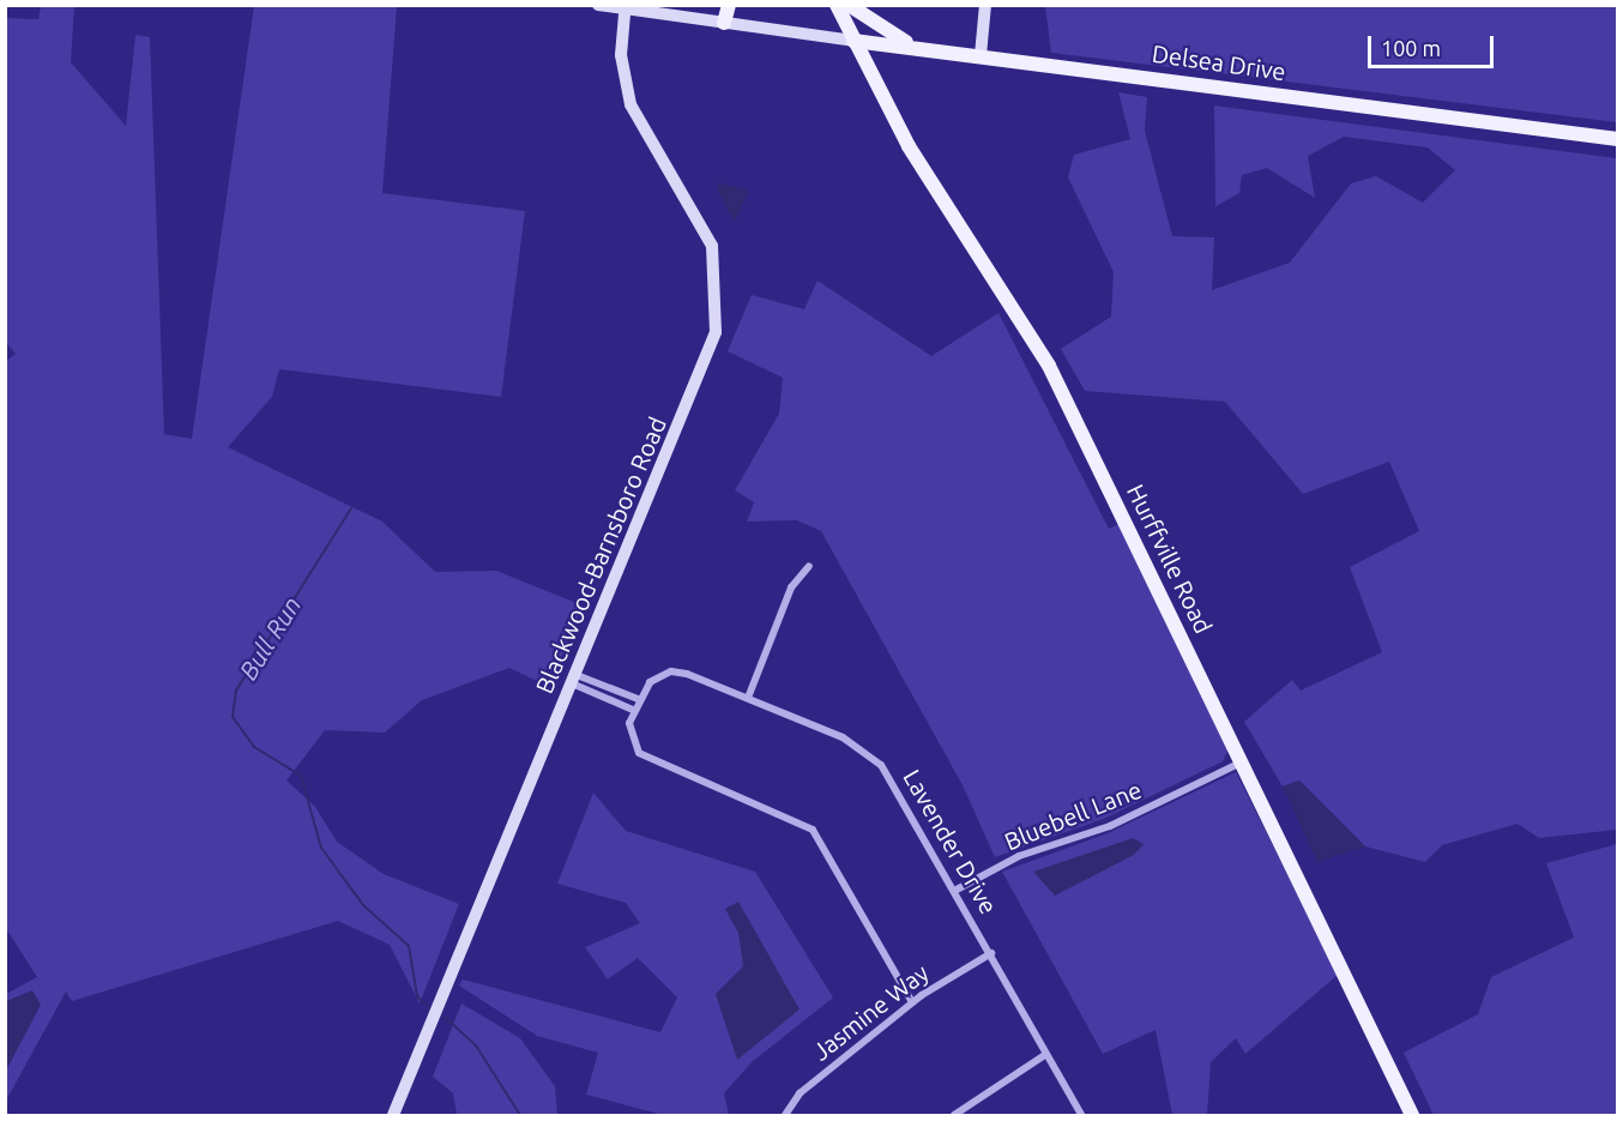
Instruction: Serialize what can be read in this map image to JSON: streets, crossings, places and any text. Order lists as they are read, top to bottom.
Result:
{
  "streets": {
    "main road": ["Delsea Drive", "Blackwood-Barnsboro Road", "Hurffville Road"],
    "street": ["Bluebell Lane", "Lavender Drive", "Jasmine Way"]
  },
  "crossings": [
    ["Delsea Drive", "Hurffville Road"],
    ["Hurffville Road", "Bluebell Lane"],
    ["Bluebell Lane", "Lavender Drive"],
    ["Lavender Drive", "Jasmine Way"]
  ],
  "water": ["Bull Run"],
  "scale_bar": "100 m"
}
